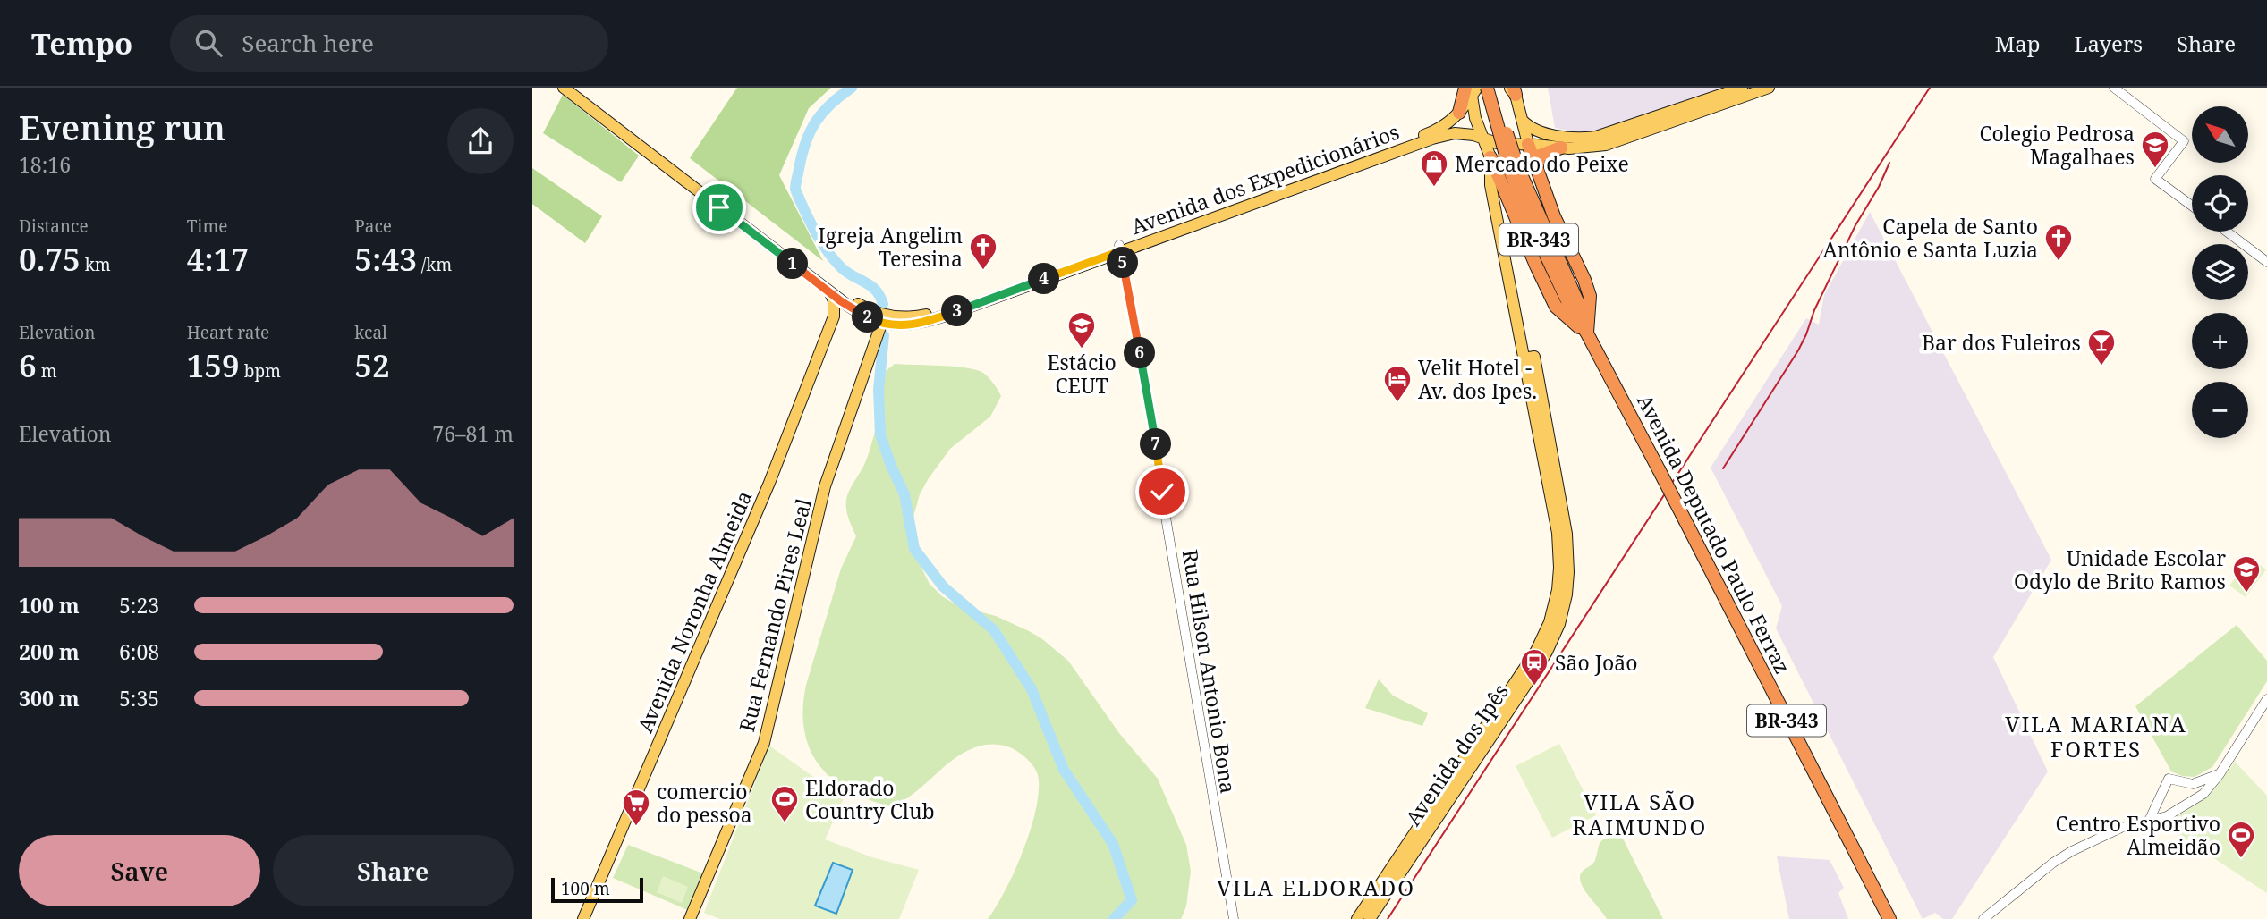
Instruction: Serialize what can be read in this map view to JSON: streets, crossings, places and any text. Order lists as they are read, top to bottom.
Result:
{
  "streets": {
    "highway": ["BR-343", "Avenida Deputado Paulo Ferraz"],
    "main road": [
      "Avenida dos Expedicionários",
      "Avenida Noronha Almeida",
      "Rua Fernando Pires Leal",
      "Avenida dos Ipês"
    ],
    "street": ["Rua Hilson Antonio Bona"]
  },
  "crossings": [
    ["Avenida dos Expedicionários", "Rua Fernando Pires Leal"],
    ["Avenida dos Expedicionários", "Rua Hilson Antonio Bona"]
  ],
  "districts": ["VILA MARIANA FORTES", "VILA SÃO RAIMUNDO", "VILA ELDORADO"],
  "places": {
    "school or university": ["Colegio Pedrosa Magalhaes", "Estácio CEUT", "Unidade Escolar Odylo de Brito Ramos"],
    "shop": ["Mercado do Peixe"],
    "church": ["Capela de Santo Antônio e Santa Luzia", "Igreja Angelim Teresina"],
    "bar": ["Bar dos Fuleiros"],
    "hotel": ["Velit Hotel - Av. dos Ipes."],
    "station": ["São João"],
    "sports": ["Eldorado Country Club", "Centro Esportivo Almeidão"],
    "supermarket": ["comercio do pessoa"]
  },
  "scale_bar": "100 m",
  "north": "top left",
  "page": {
    "header": "Tempo",
    "search": "Search here",
    "nav": ["Map", "Layers", "Share"],
    "heading": ["Evening run", "18:16"],
    "map_buttons": ["+", "−"],
    "stats": [
      ["Distance", "0.75 km"],
      ["Time", "4:17"],
      ["Pace", "5:43 /km"],
      ["Elevation", "6 m"],
      ["Heart rate", "159 bpm"],
      ["kcal", "52"]
    ],
    "pins": [
      "5",
      "1",
      "4",
      "3",
      "2",
      "6",
      "7"
    ],
    "chart": ["Elevation", "76–81 m"],
    "list": [
      {
        "name": "100 m",
        "note": "5:23"
      },
      {
        "name": "200 m",
        "note": "6:08"
      },
      {
        "name": "300 m",
        "note": "5:35"
      }
    ],
    "buttons": ["Save", "Share"],
    "scale": "100 m"
  }
}
